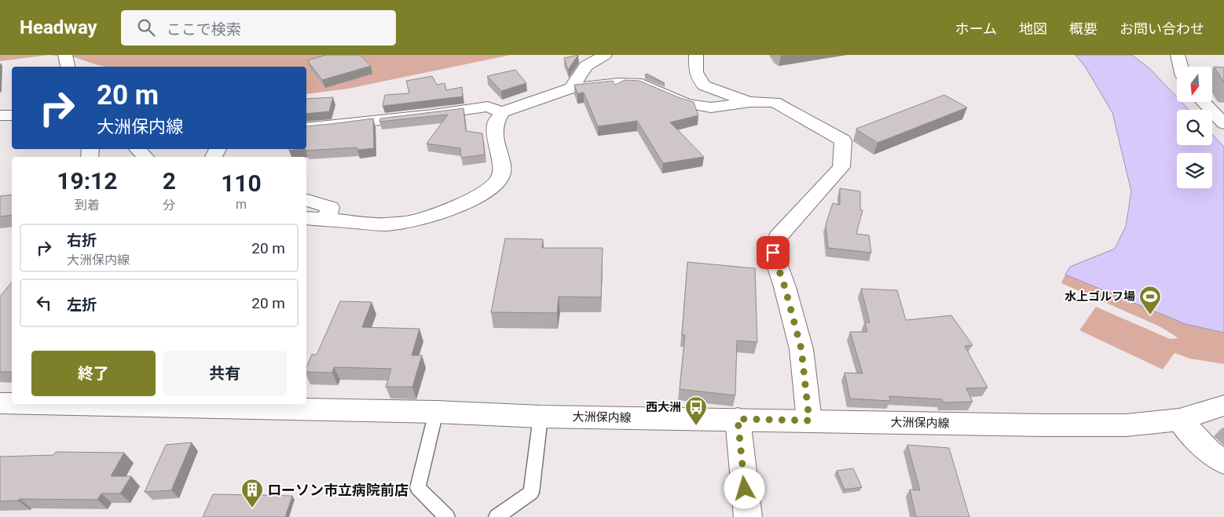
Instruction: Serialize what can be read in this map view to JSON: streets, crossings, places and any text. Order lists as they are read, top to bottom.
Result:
{
  "streets": {
    "street": ["大洲保内線"]
  },
  "places": {
    "sports": ["水上ゴルフ場"],
    "bus stop": ["西大洲"],
    "building": ["ローソン市立病院前店"]
  },
  "north": "bottom",
  "page": {
    "header": "Headway",
    "search": "ここで検索",
    "nav": [
      "ホーム",
      "地図",
      "概要",
      "お問い合わせ"
    ],
    "turn": ["20 m", "大洲保内線"],
    "eta": [
      "19:12",
      "到着",
      "2",
      "分",
      "110",
      "m"
    ],
    "list": [
      {
        "name": "右折",
        "note": "大洲保内線",
        "value": "20 m"
      },
      {
        "name": "左折",
        "value": "20 m"
      }
    ],
    "buttons": ["終了", "共有"]
  }
}
